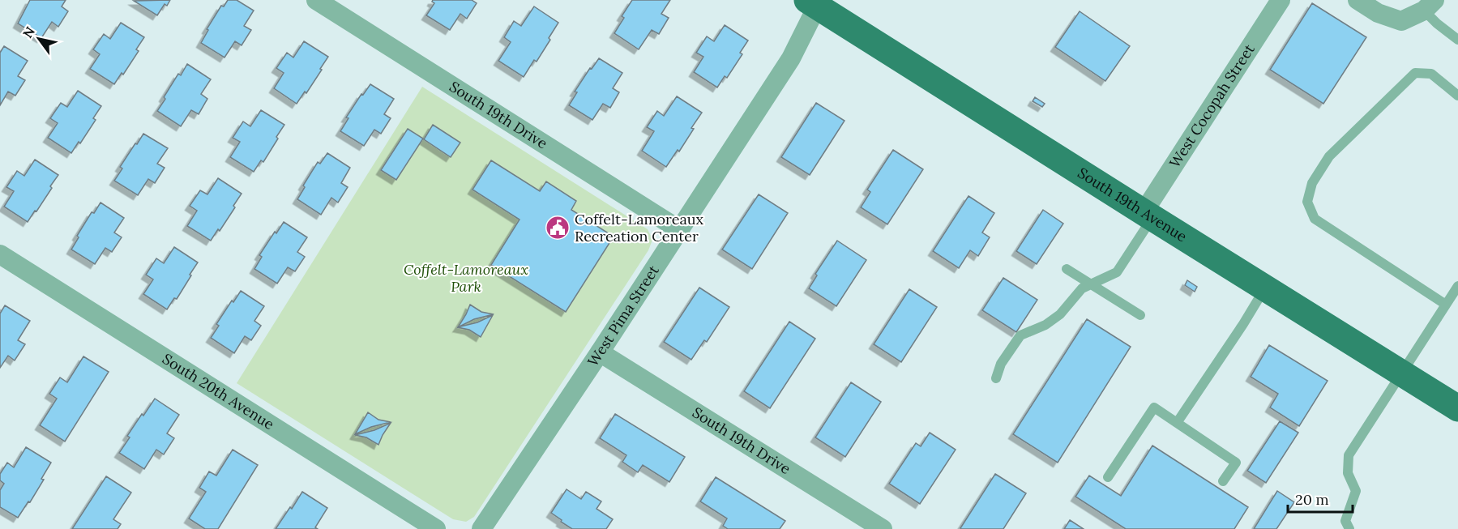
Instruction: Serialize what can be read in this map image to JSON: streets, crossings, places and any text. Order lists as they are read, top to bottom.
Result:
{
  "streets": {
    "main road": ["South 19th Avenue"],
    "street": [
      "West Cocopah Street",
      "South 19th Drive",
      "West Pima Street",
      "South 20th Avenue"
    ]
  },
  "crossings": [
    ["West Cocopah Street", "South 19th Avenue"],
    ["South 19th Drive", "West Pima Street"],
    ["South 19th Avenue", "West Pima Street"]
  ],
  "parks": ["Coffelt-Lamoreaux Park"],
  "places": {
    "public building": ["Coffelt-Lamoreaux Recreation Center"]
  },
  "scale_bar": "20 m",
  "north": "top left"
}
